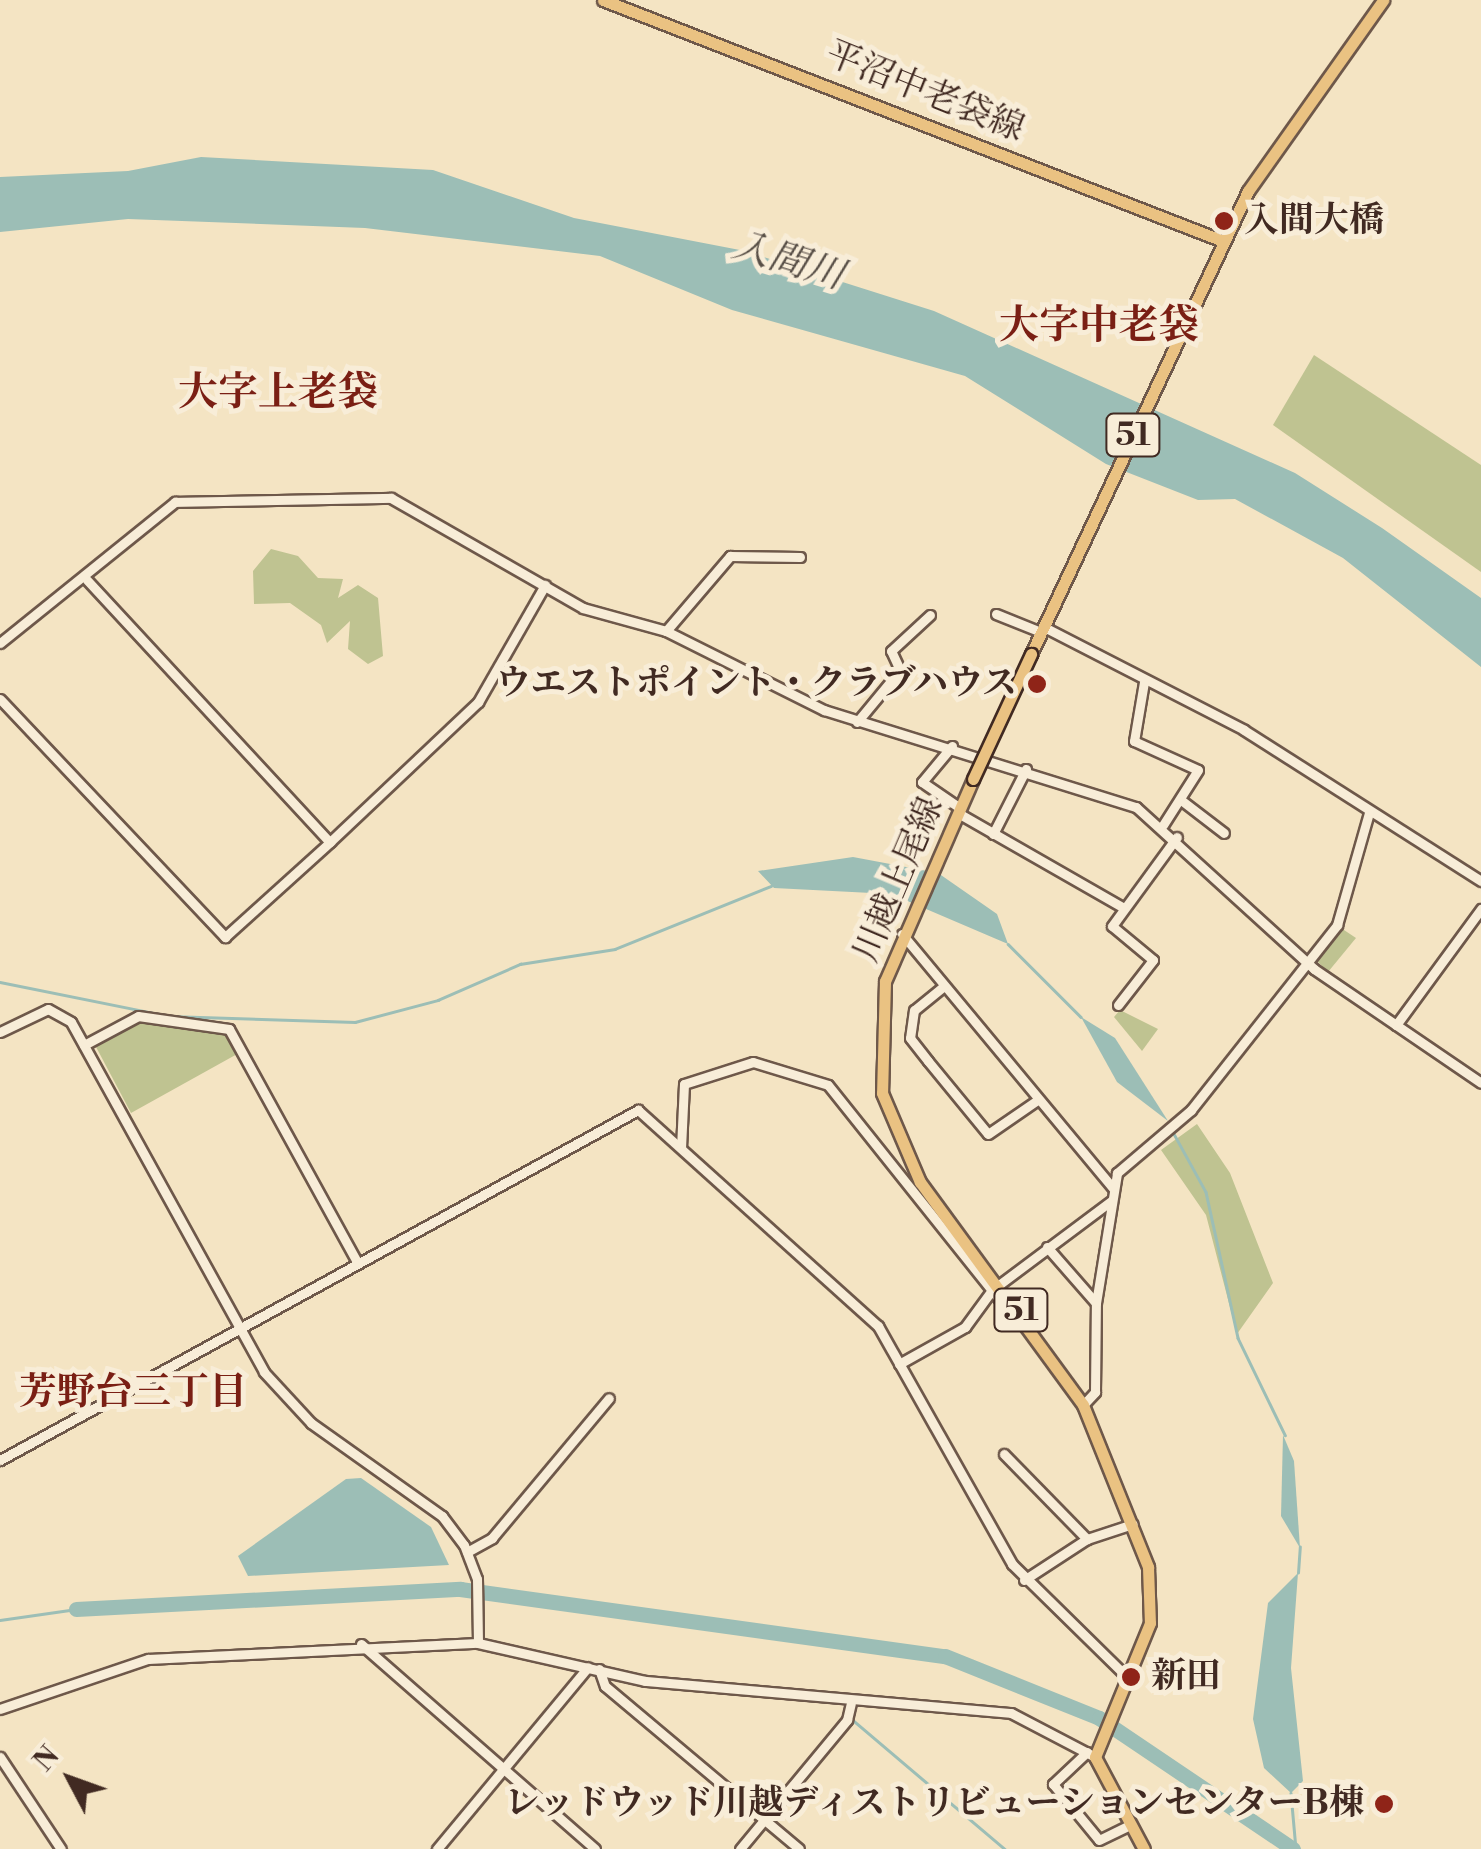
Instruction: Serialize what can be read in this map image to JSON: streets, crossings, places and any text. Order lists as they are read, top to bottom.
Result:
{
  "streets": {
    "main road": ["平沼中老袋線", "51", "川越上尾線"]
  },
  "crossings": [
    ["平沼中老袋線", "川越上尾線"]
  ],
  "districts": ["大字中老袋", "大字上老袋", "芳野台三丁目"],
  "water": ["入間川"],
  "places": [
    "入間大橋",
    "ウエストポイント・クラブハウス",
    "新田",
    "レッドウッド川越ディストリビューションセンターB棟"
  ],
  "north": "top left"
}
